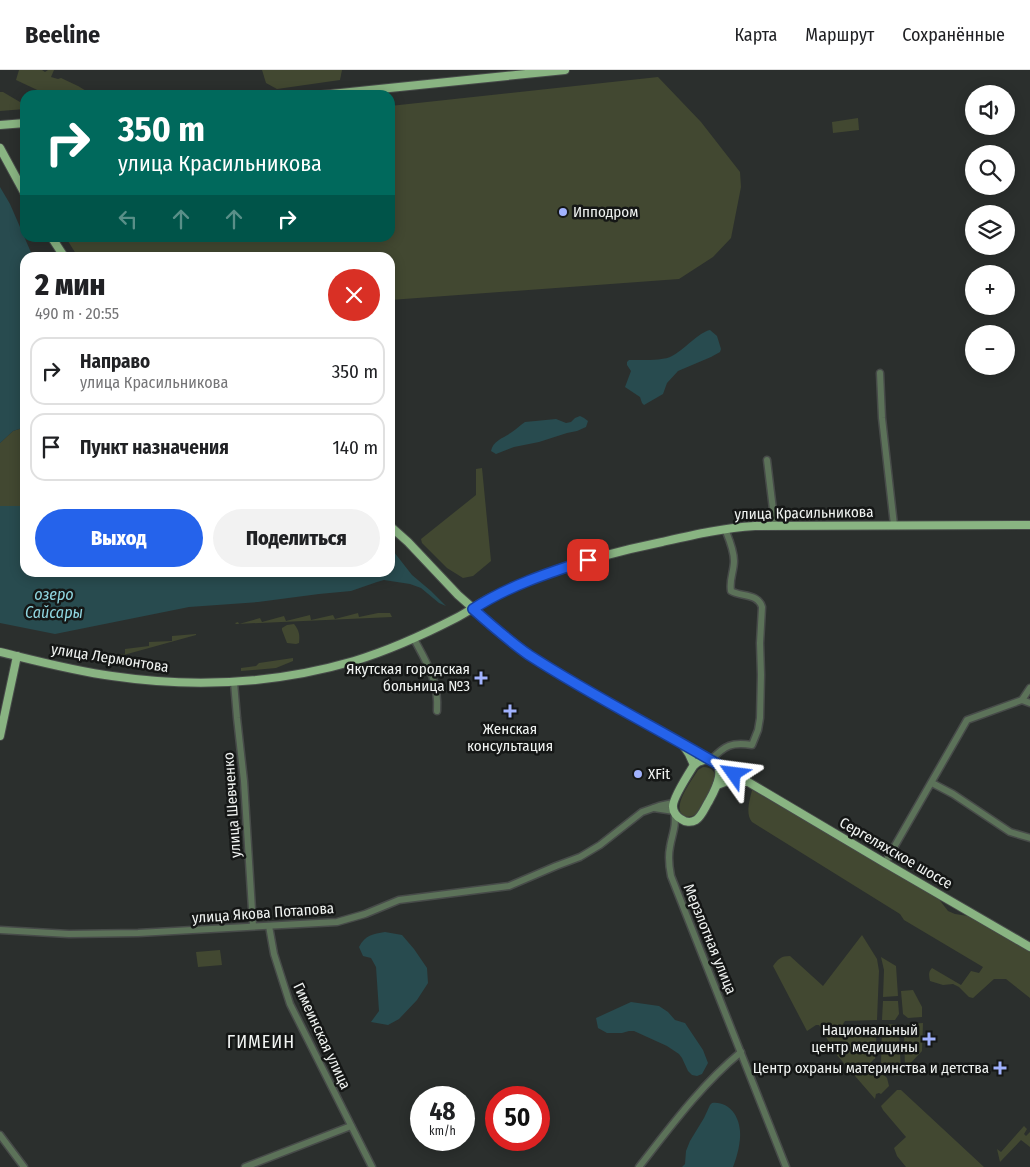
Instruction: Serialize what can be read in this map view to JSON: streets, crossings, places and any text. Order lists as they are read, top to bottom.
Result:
{
  "streets": {
    "main road": ["улица Красильникова", "улица Лермонтова", "Сергеляхское шоссе"],
    "street": [
      "улица Шевченко",
      "улица Якова Потапова",
      "Мерзлотная улица",
      "Гимеинская улица"
    ]
  },
  "crossings": [
    ["улица Красильникова", "улица Лермонтова"],
    ["улица Красильникова", "Сергеляхское шоссе"],
    ["улица Лермонтова", "улица Шевченко"],
    ["улица Лермонтова", "Сергеляхское шоссе"],
    ["улица Шевченко", "улица Якова Потапова"],
    ["улица Якова Потапова", "Гимеинская улица"]
  ],
  "districts": ["ГИМЕИН"],
  "water": ["озеро Сайсары"],
  "places": {
    "other": ["Ипподром", "XFit"],
    "health": [
      "Якутская городская больница №3",
      "Женская консультация",
      "Национальный центр медицины",
      "Центр охраны материнства и детства"
    ]
  },
  "page": {
    "header": "Beeline",
    "nav": ["Карта", "Маршрут", "Сохранённые"],
    "map_buttons": ["+", "−"],
    "turn": ["350 m", "улица Красильникова"],
    "heading": ["2 мин", "490 m · 20:55"],
    "list": [
      {
        "name": "Направо",
        "note": "улица Красильникова",
        "value": "350 m"
      },
      {
        "name": "Пункт назначения",
        "value": "140 m"
      }
    ],
    "buttons": ["Выход", "Поделиться"],
    "speed": "48 km/h",
    "limit": "50"
  }
}
